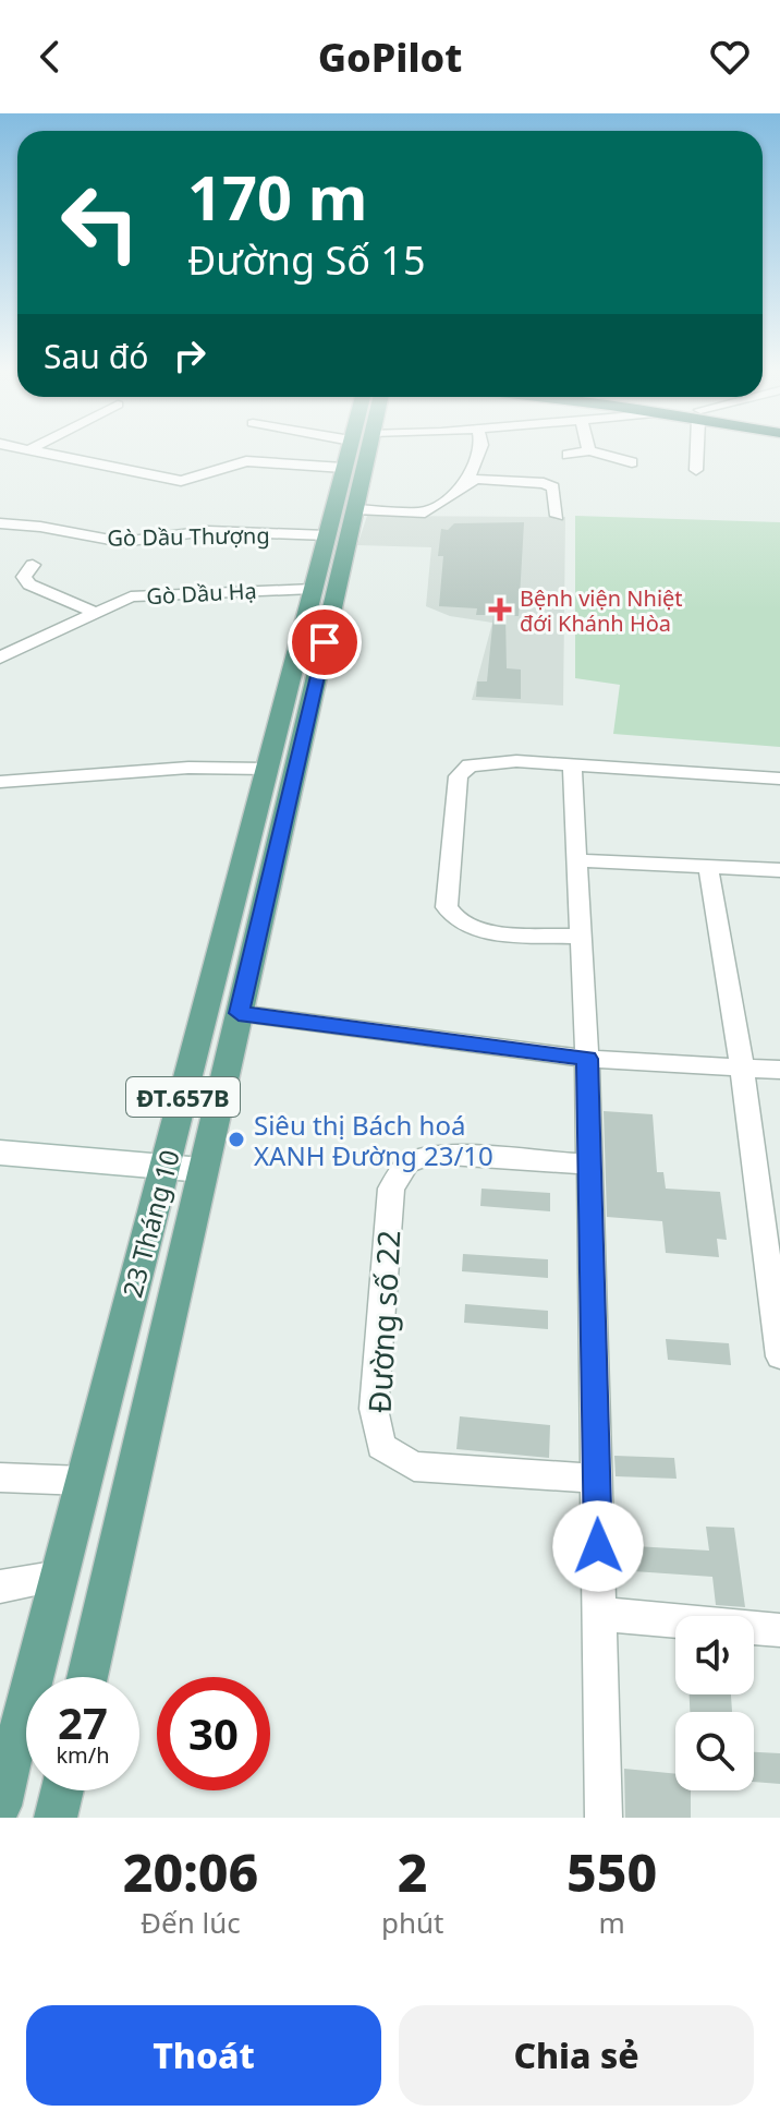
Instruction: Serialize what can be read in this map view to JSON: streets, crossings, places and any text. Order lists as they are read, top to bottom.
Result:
{
  "streets": {
    "main road": ["ĐT.657B", "23 Tháng 10"],
    "street": ["Gò Dầu Thượng", "Gò Dầu Hạ", "Đường số 22"]
  },
  "crossings": [
    ["Gò Dầu Thượng", "23 Tháng 10"],
    ["Gò Dầu Hạ", "23 Tháng 10"]
  ],
  "places": {
    "health": ["Bệnh viện Nhiệt đới Khánh Hòa"],
    "other": ["Siêu thị Bách hoá XANH Đường 23/10"]
  },
  "page": {
    "header": "GoPilot",
    "turn": ["170 m", "Đường Số 15"],
    "then": "Sau đó",
    "speed": "27 km/h",
    "limit": "30",
    "eta": [
      "20:06",
      "Đến lúc",
      "2",
      "phút",
      "550",
      "m"
    ],
    "buttons": ["Thoát", "Chia sẻ"]
  }
}
